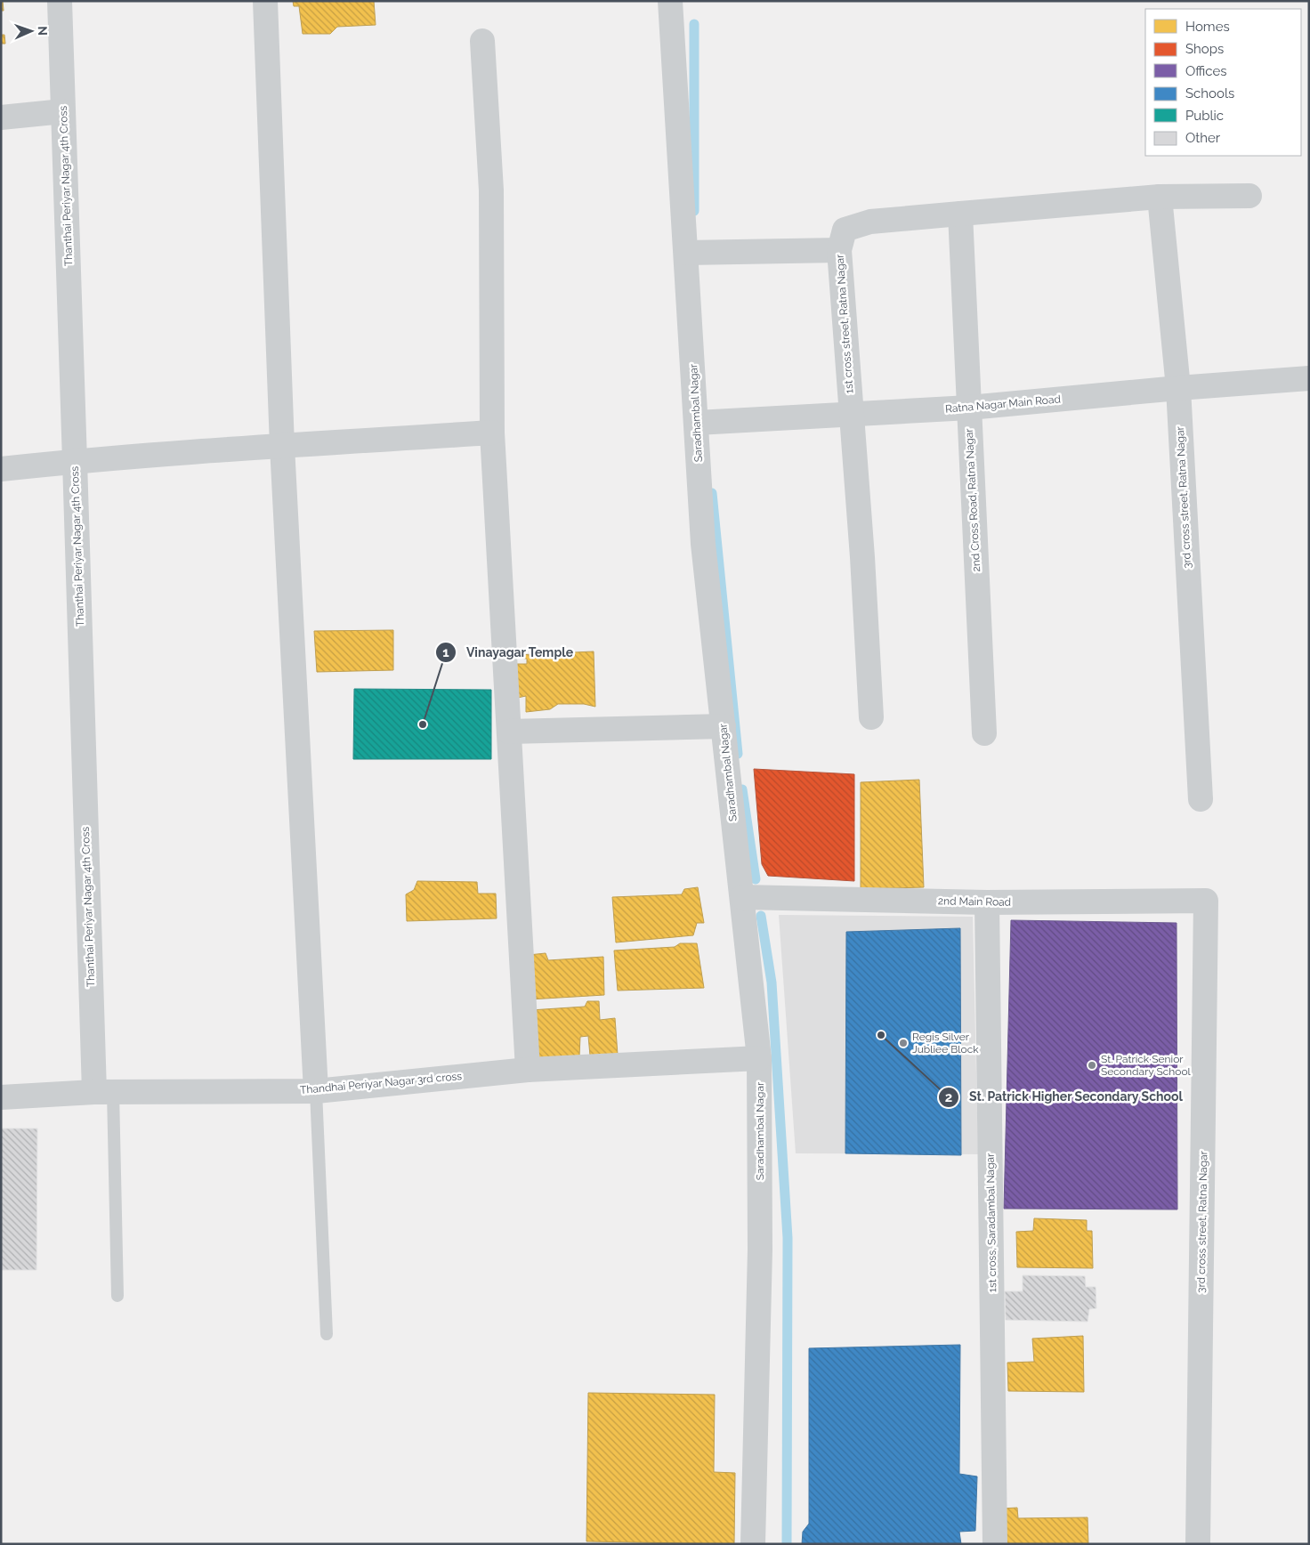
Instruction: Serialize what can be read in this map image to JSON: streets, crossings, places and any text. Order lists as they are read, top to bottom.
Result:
{
  "streets": {
    "street": [
      "Thanthai Periyar Nagar 4th Cross",
      "1st cross street, Ratna Nagar",
      "Ratna Nagar Main Road",
      "Saradhambal Nagar",
      "3rd cross street, Ratna Nagar",
      "2nd Cross Road, Ratna Nagar",
      "2nd Main Road",
      "Thandhai Periyar Nagar 3rd cross",
      "1st cross, Saradambal Nagar"
    ]
  },
  "crossings": [
    ["Thanthai Periyar Nagar 4th Cross", "Thandhai Periyar Nagar 3rd cross"],
    ["1st cross street, Ratna Nagar", "Ratna Nagar Main Road"],
    ["1st cross street, Ratna Nagar", "3rd cross street, Ratna Nagar"],
    ["1st cross street, Ratna Nagar", "2nd Cross Road, Ratna Nagar"],
    ["Ratna Nagar Main Road", "Saradhambal Nagar"],
    ["Ratna Nagar Main Road", "3rd cross street, Ratna Nagar"],
    ["Ratna Nagar Main Road", "2nd Cross Road, Ratna Nagar"],
    ["Saradhambal Nagar", "2nd Main Road"],
    ["Saradhambal Nagar", "Thandhai Periyar Nagar 3rd cross"],
    ["3rd cross street, Ratna Nagar", "2nd Main Road"],
    ["2nd Main Road", "1st cross, Saradambal Nagar"]
  ],
  "places": [
    "Vinayagar Temple",
    "St. Patrick Higher Secondary School",
    "Regis Silver Jubliee Block",
    "St. Patrick Senior Secondary School"
  ],
  "legend": [
    "Homes",
    "Shops",
    "Offices",
    "Schools",
    "Public",
    "Other"
  ],
  "north": "right"
}
